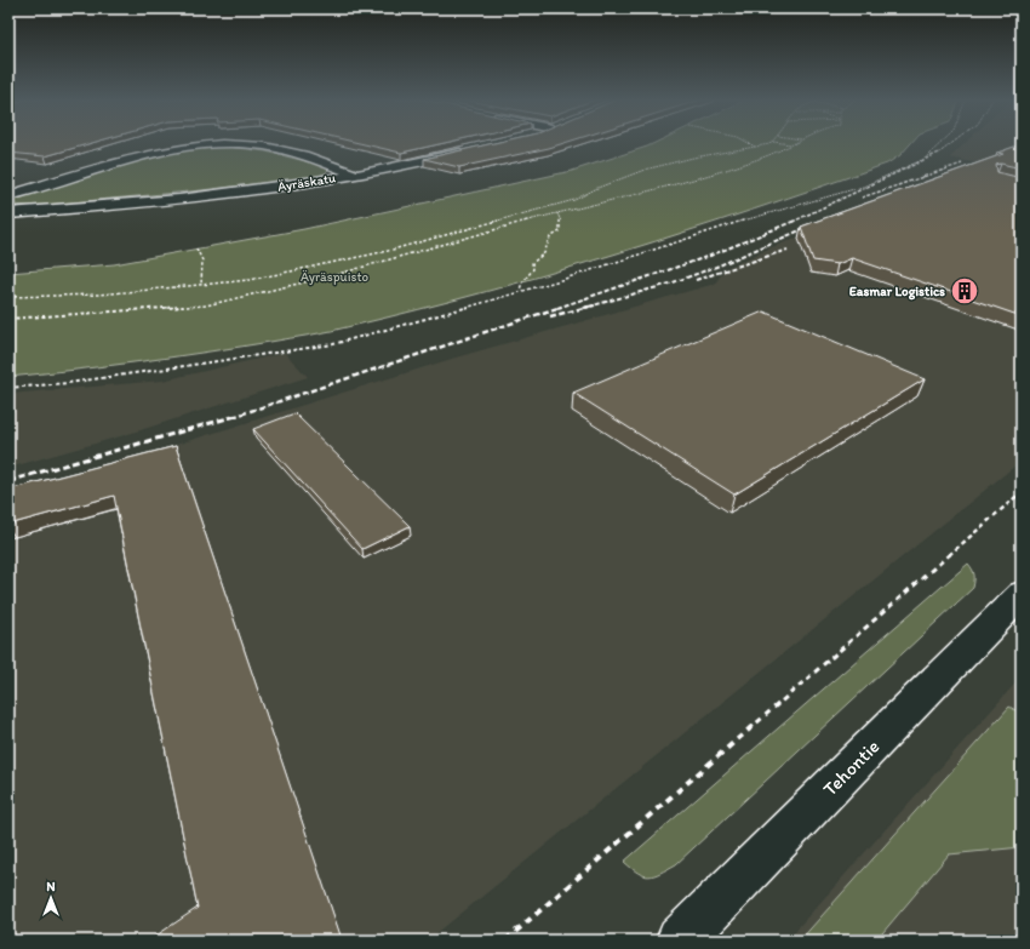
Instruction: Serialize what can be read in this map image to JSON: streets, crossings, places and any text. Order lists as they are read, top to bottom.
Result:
{
  "streets": {
    "street": ["Äyräskatu", "Tehontie"]
  },
  "parks": ["Äyräspuisto"],
  "places": {
    "building": ["Easmar Logistics"]
  },
  "north": "top"
}
